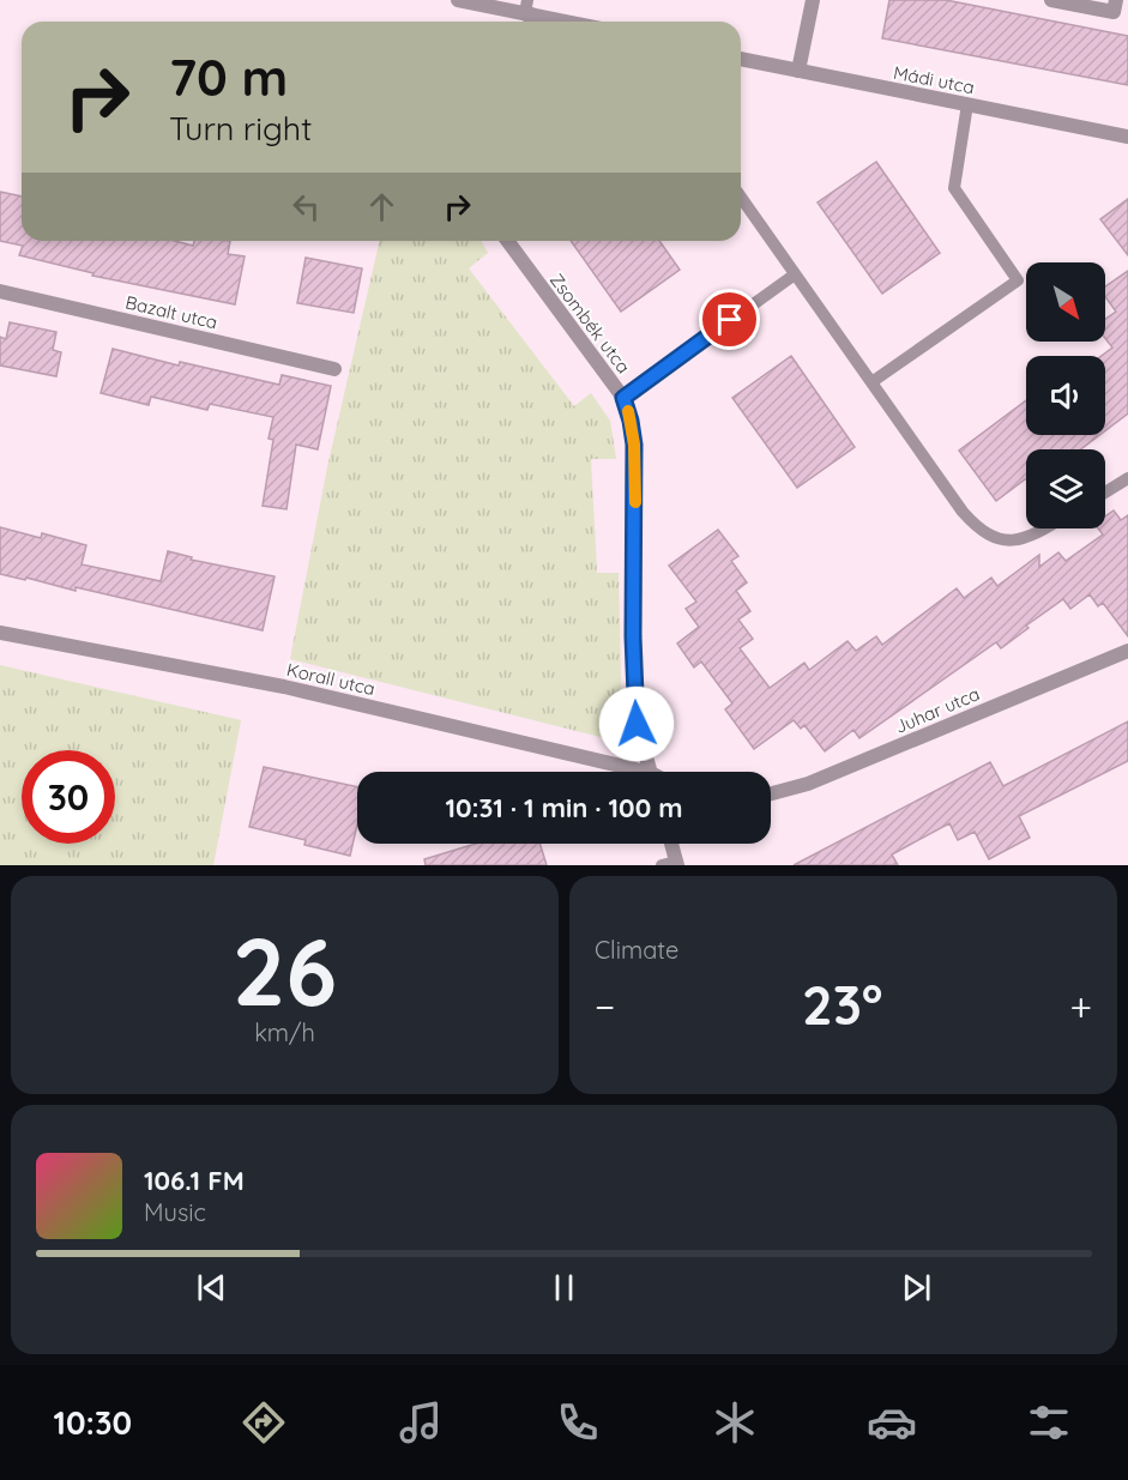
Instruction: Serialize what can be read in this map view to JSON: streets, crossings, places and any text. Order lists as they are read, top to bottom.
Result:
{
  "streets": {
    "street": [
      "Mádi utca",
      "Bazalt utca",
      "Zsombék utca",
      "Korall utca",
      "Juhar utca"
    ]
  },
  "north": "bottom right",
  "page": {
    "turn": ["70 m", "Turn right"],
    "limit": "30",
    "trip": "10:31 · 1 min · 100 m",
    "tile": [
      ["26", "km/h"],
      "Climate"
    ],
    "heat": ["−", "23°", "+"],
    "song": ["106.1 FM", "Music"],
    "tabs": "10:30"
  }
}
